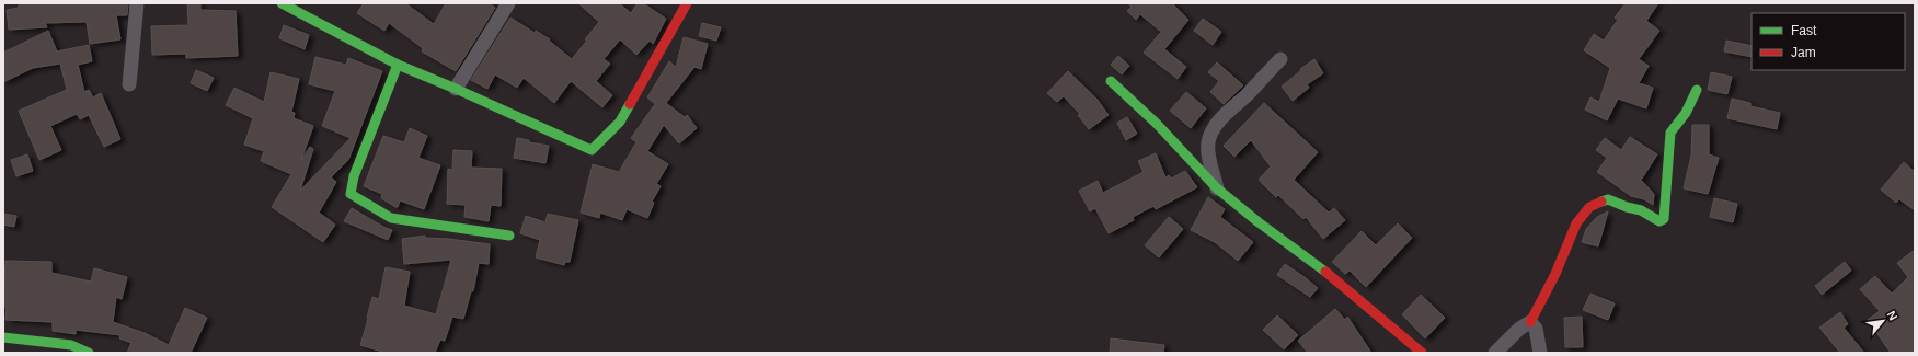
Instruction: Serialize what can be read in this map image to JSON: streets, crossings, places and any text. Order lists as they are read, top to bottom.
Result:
{
  "legend": ["Fast", "Jam"],
  "north": "top right"
}
